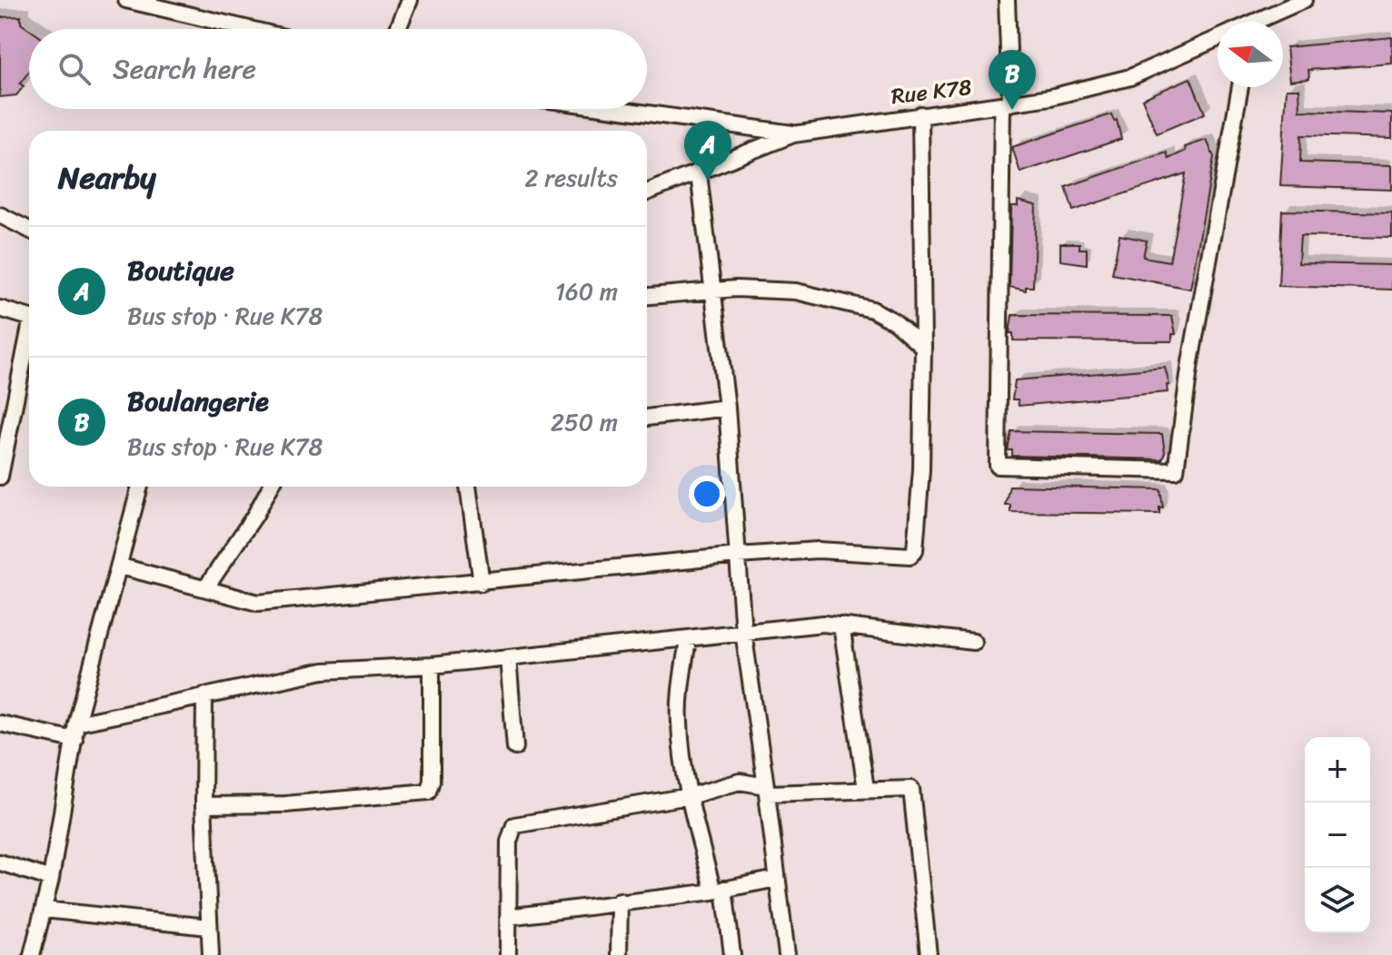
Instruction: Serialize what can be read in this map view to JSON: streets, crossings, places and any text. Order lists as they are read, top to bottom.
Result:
{
  "streets": {
    "street": ["Rue K78"]
  },
  "north": "left",
  "page": {
    "search": "Search here",
    "pins": ["B", "A"],
    "heading": ["Nearby", "2 results"],
    "list": [
      {
        "mark": "A",
        "name": "Boutique",
        "note": "Bus stop · Rue K78",
        "value": "160 m"
      },
      {
        "mark": "B",
        "name": "Boulangerie",
        "note": "Bus stop · Rue K78",
        "value": "250 m"
      }
    ],
    "map_buttons": ["+", "−"]
  }
}
